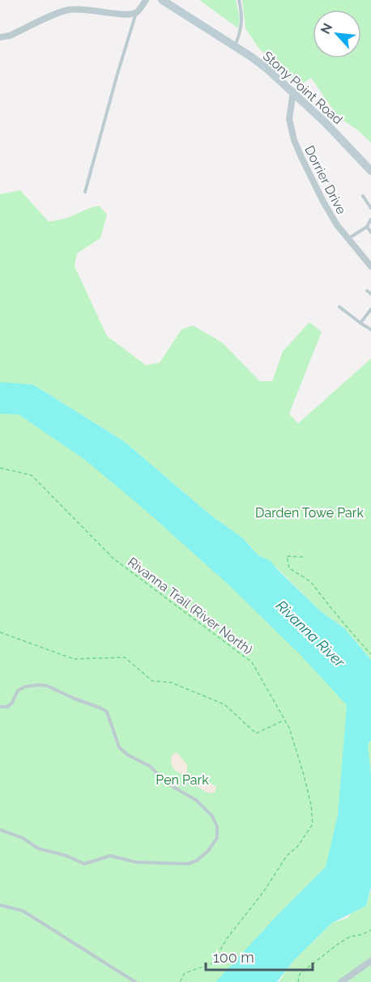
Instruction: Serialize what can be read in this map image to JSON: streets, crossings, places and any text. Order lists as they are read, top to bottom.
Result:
{
  "streets": {
    "main road": ["Stony Point Road"],
    "street": ["Dorrier Drive"],
    "path": ["Rivanna Trail (River North)"]
  },
  "crossings": [
    ["Stony Point Road", "Dorrier Drive"]
  ],
  "water": ["Rivanna River"],
  "parks": ["Darden Towe Park", "Pen Park"],
  "scale_bar": "100 m",
  "north": "top left"
}
